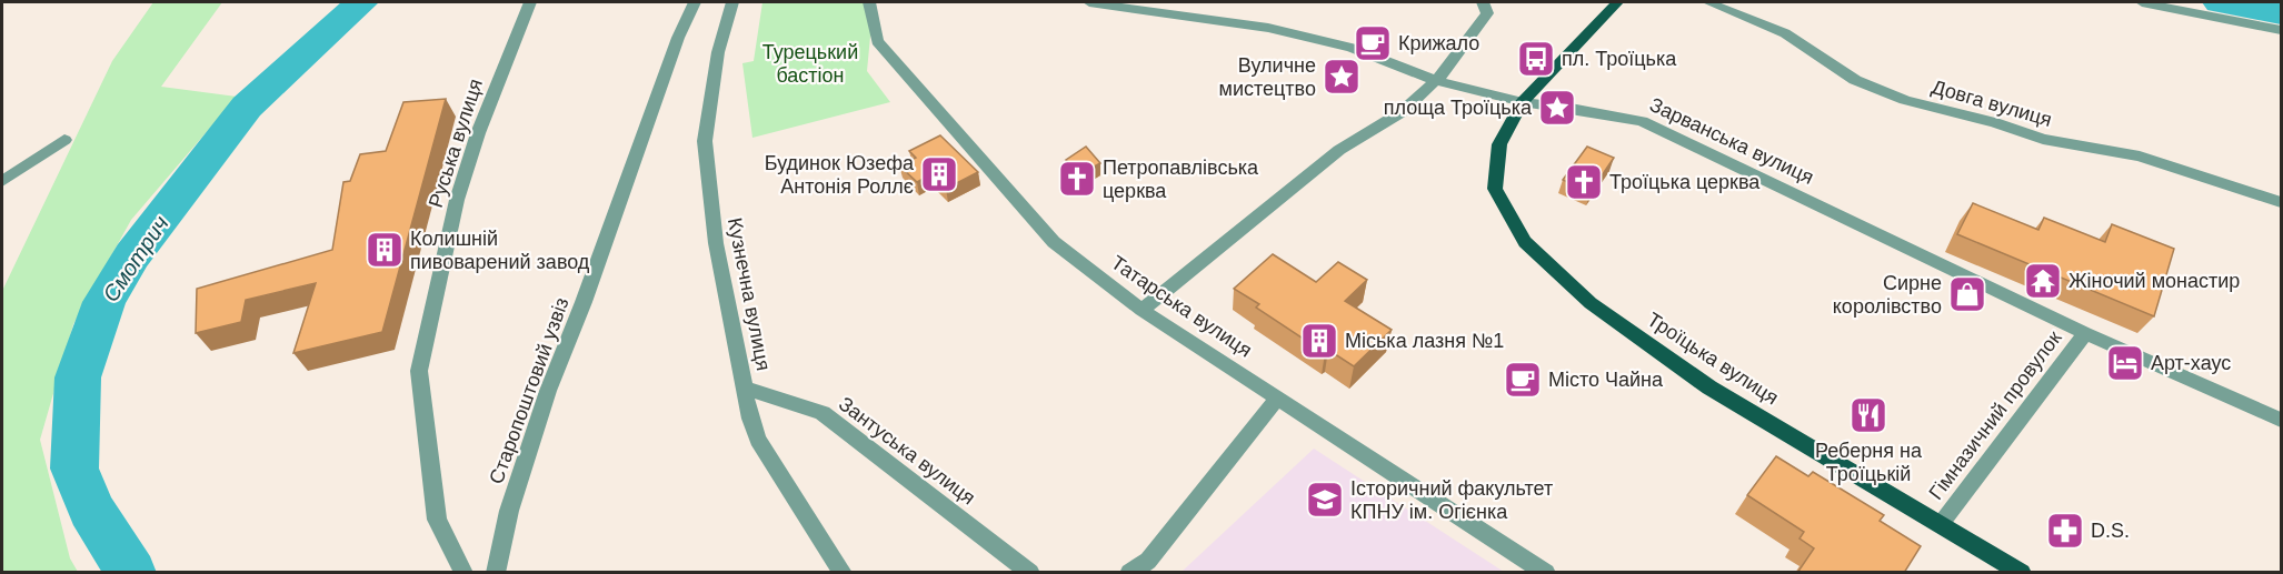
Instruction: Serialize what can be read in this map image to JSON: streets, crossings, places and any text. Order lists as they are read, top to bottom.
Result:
{
  "streets": {
    "main road": ["Троїцька вулиця"],
    "street": [
      "Довга вулиця",
      "Зарванська вулиця",
      "Руська вулиця",
      "Кузнечна вулиця",
      "Татарська вулиця",
      "Старопоштовий узвіз",
      "Гімназичний провулок",
      "Зантуська вулиця"
    ]
  },
  "crossings": [
    ["Зарванська вулиця", "Троїцька вулиця"],
    ["Зарванська вулиця", "Гімназичний провулок"],
    ["Кузнечна вулиця", "Зантуська вулиця"],
    ["Троїцька вулиця", "Гімназичний провулок"]
  ],
  "water": ["Смотрич"],
  "parks": ["Турецький бастіон"],
  "places": {
    "cafe": ["Крижало", "Місто Чайна"],
    "bus stop": ["пл. Троїцька"],
    "place": ["Вуличне мистецтво", "площа Троїцька"],
    "building": ["Будинок Юзефа Антонія Роллє", "Колишній пивоварений завод", "Міська лазня №1"],
    "church": ["Петропавлівська церква", "Троїцька церква"],
    "temple": ["Жіночий монастир"],
    "shop": ["Сирне королівство"],
    "hotel": ["Арт-хаус"],
    "restaurant": ["Реберня на Троїцькій"],
    "school or university": ["Історичний факультет КПНУ ім. Огієнка"],
    "pharmacy": ["D.S."]
  }
}
